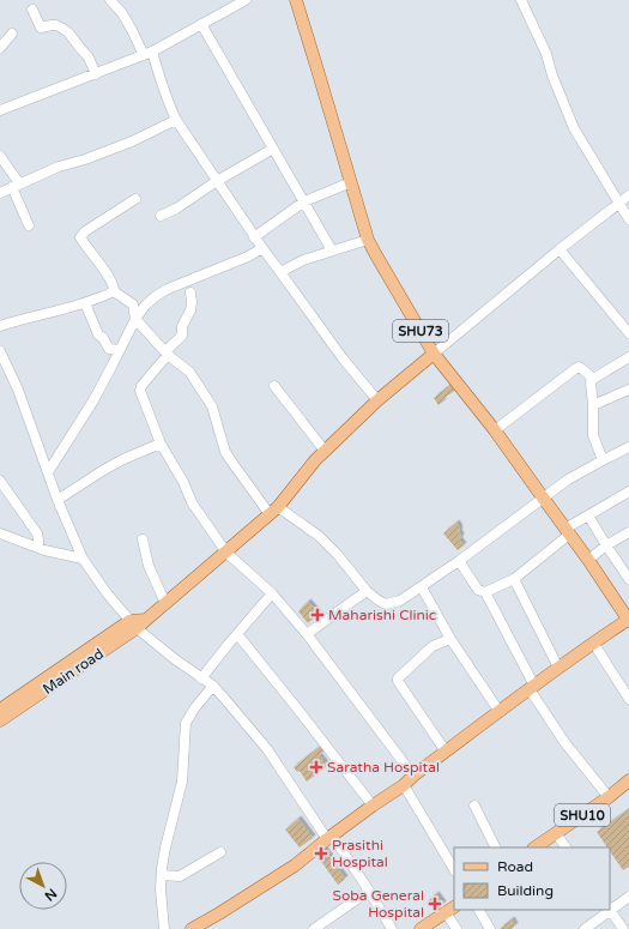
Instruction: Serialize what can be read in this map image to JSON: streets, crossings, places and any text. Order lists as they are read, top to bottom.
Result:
{
  "streets": {
    "main road": ["SHU73", "Main road", "SHU10"]
  },
  "places": {
    "health": [
      "Maharishi Clinic",
      "Saratha Hospital",
      "Prasithi Hospital",
      "Soba General Hospital"
    ]
  },
  "legend": ["Road", "Building"],
  "north": "bottom right"
}
